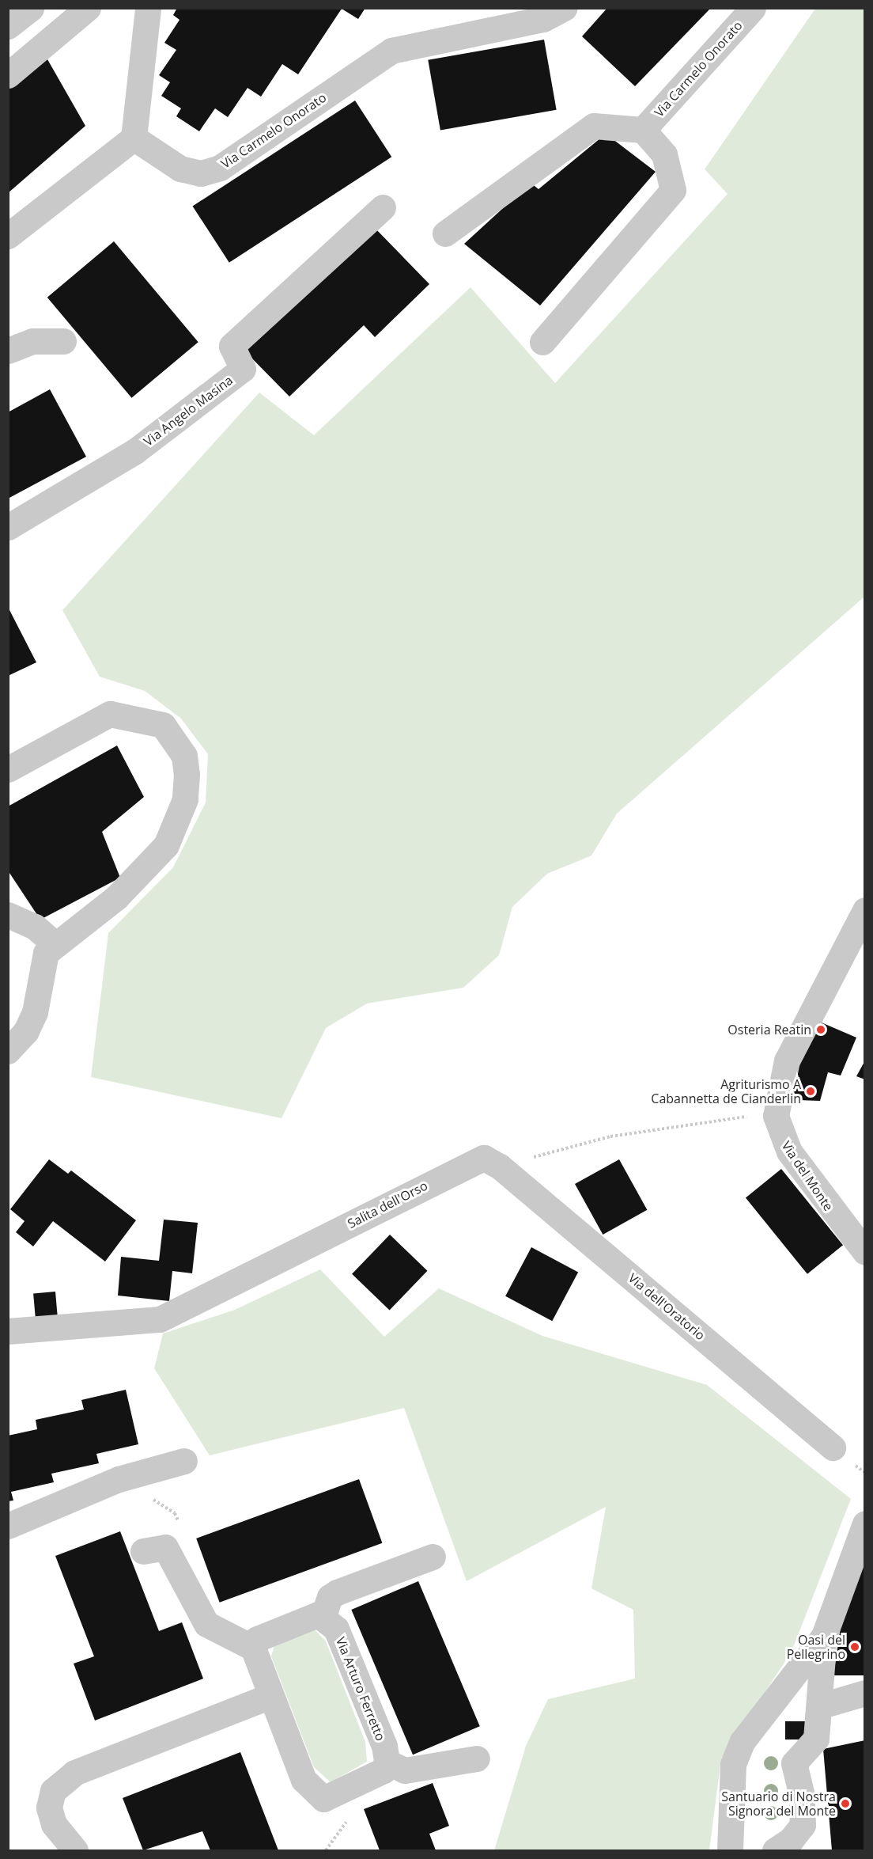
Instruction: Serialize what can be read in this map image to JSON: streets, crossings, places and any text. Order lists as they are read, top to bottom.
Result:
{
  "streets": {
    "street": [
      "Via Carmelo Onorato",
      "Via Angelo Masina",
      "Via del Monte",
      "Salita dell'Orso",
      "Via dell'Oratorio",
      "Via Arturo Ferretto"
    ]
  },
  "crossings": [
    ["Salita dell'Orso", "Via dell'Oratorio"]
  ],
  "places": [
    "Osteria Reatin",
    "Agriturismo A Cabannetta de Cianderlin",
    "Oasi del Pellegrino",
    "Santuario di Nostra Signora del Monte"
  ]
}
